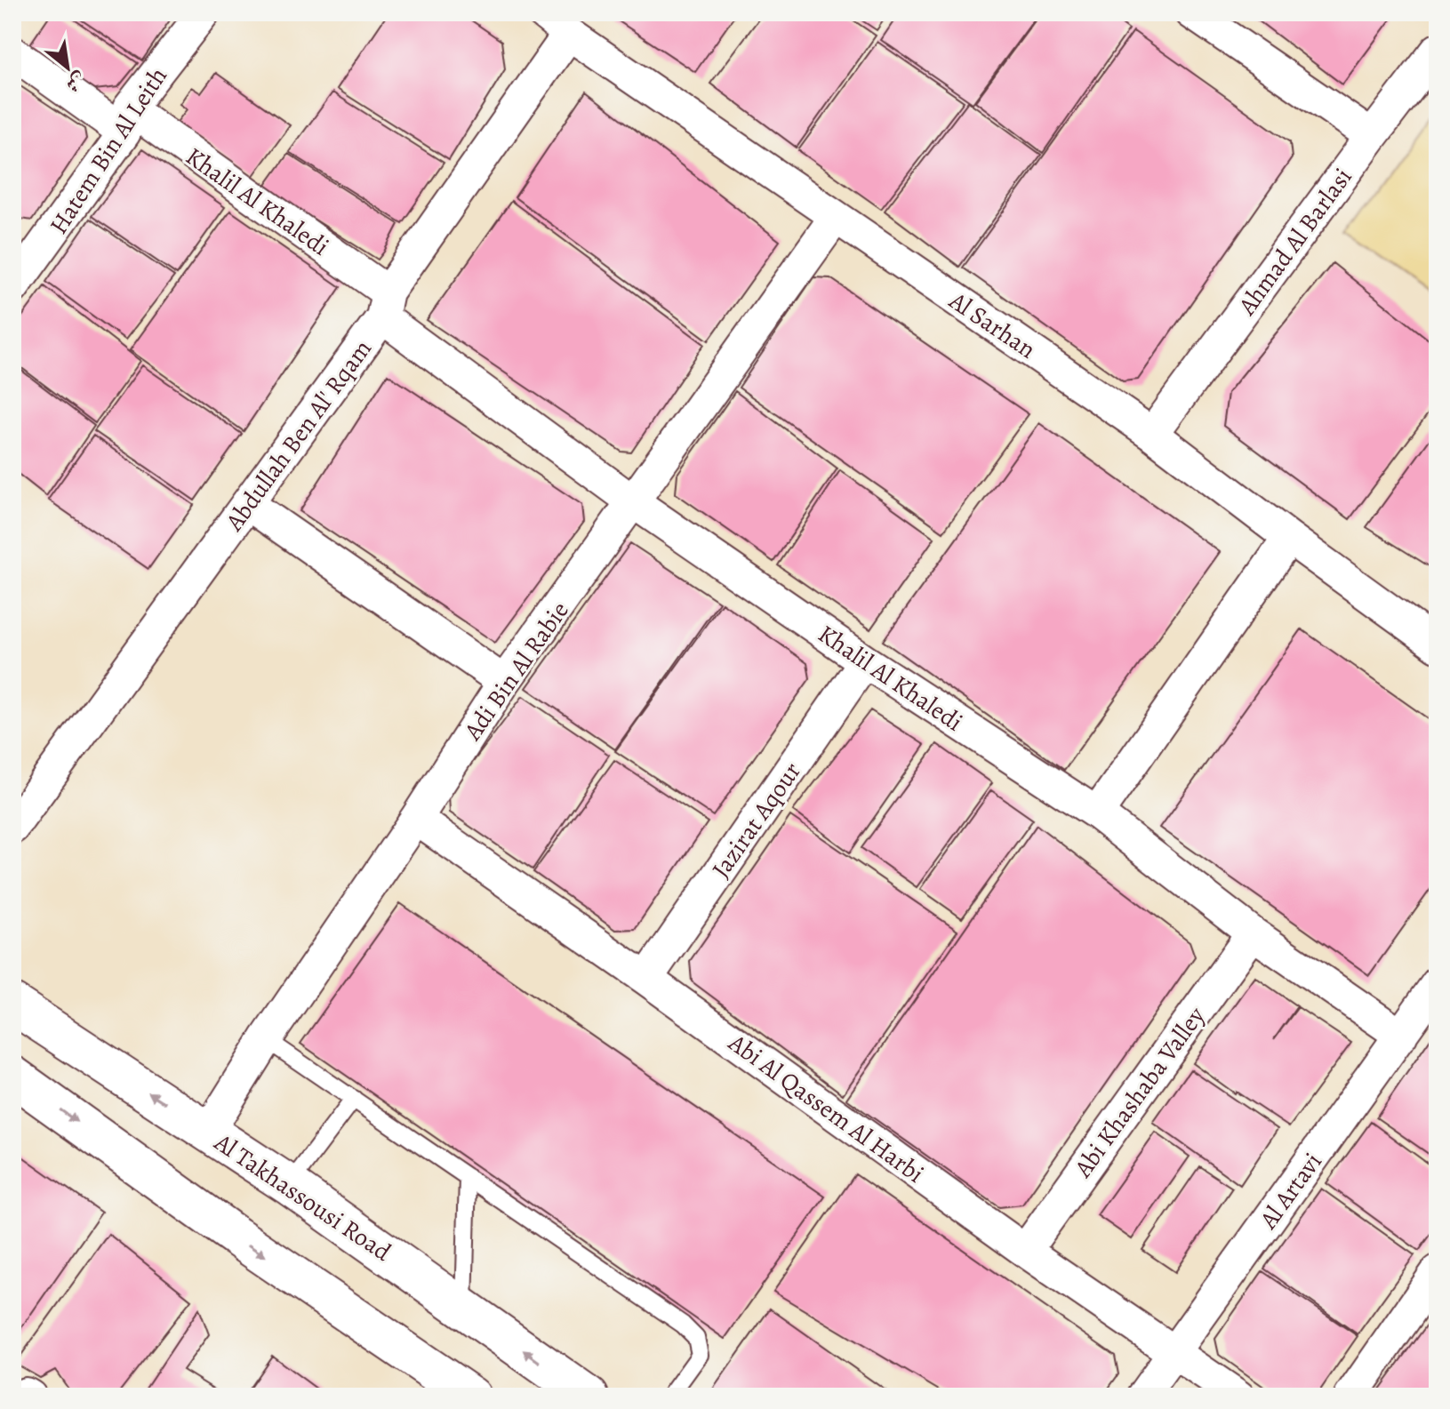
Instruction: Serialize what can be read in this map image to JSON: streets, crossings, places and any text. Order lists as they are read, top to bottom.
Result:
{
  "streets": {
    "main road": ["Al Takhassousi Road"],
    "street": [
      "Hatem Bin Al Leith",
      "Khalil Al Khaledi",
      "Ahmad Al Barlasi",
      "Al Sarhan",
      "Abdullah Ben Al' Rqam",
      "Adi Bin Al Rabie",
      "Jazirat Aqour",
      "Abi Khashaba Valley",
      "Abi Al Qassem Al Harbi",
      "Al Artavi"
    ]
  },
  "crossings": [
    ["Hatem Bin Al Leith", "Khalil Al Khaledi"],
    ["Khalil Al Khaledi", "Abdullah Ben Al' Rqam"],
    ["Khalil Al Khaledi", "Adi Bin Al Rabie"],
    ["Khalil Al Khaledi", "Jazirat Aqour"],
    ["Khalil Al Khaledi", "Abi Khashaba Valley"],
    ["Khalil Al Khaledi", "Al Artavi"],
    ["Ahmad Al Barlasi", "Al Sarhan"],
    ["Al Sarhan", "Abdullah Ben Al' Rqam"],
    ["Al Sarhan", "Adi Bin Al Rabie"],
    ["Adi Bin Al Rabie", "Abi Al Qassem Al Harbi"],
    ["Adi Bin Al Rabie", "Al Takhassousi Road"],
    ["Jazirat Aqour", "Abi Al Qassem Al Harbi"],
    ["Abi Khashaba Valley", "Abi Al Qassem Al Harbi"],
    ["Abi Al Qassem Al Harbi", "Al Artavi"]
  ],
  "north": "bottom right"
}
